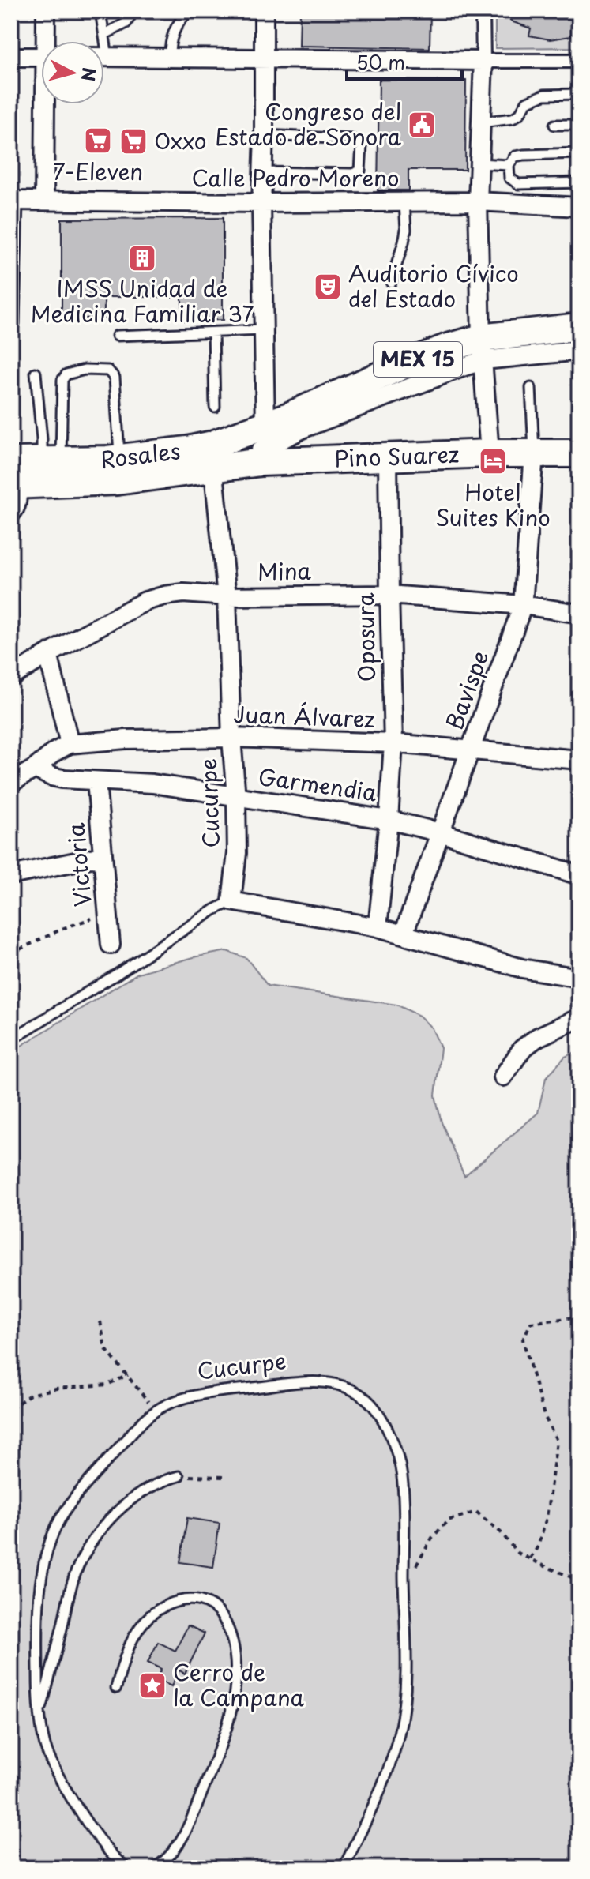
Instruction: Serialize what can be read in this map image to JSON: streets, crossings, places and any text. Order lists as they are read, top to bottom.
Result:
{
  "streets": {
    "main road": ["MEX 15", "Rosales", "Pino Suarez"],
    "street": [
      "Calle Pedro Moreno",
      "Mina",
      "Oposura",
      "Bavispe",
      "Juan Álvarez",
      "Garmendia",
      "Cucurpe",
      "Victoria"
    ]
  },
  "crossings": [
    ["MEX 15", "Rosales"],
    ["MEX 15", "Pino Suarez"],
    ["Rosales", "Pino Suarez"],
    ["Rosales", "Cucurpe"],
    ["Pino Suarez", "Oposura"],
    ["Pino Suarez", "Bavispe"],
    ["Pino Suarez", "Cucurpe"],
    ["Mina", "Oposura"],
    ["Mina", "Bavispe"],
    ["Mina", "Cucurpe"],
    ["Oposura", "Juan Álvarez"],
    ["Oposura", "Garmendia"],
    ["Bavispe", "Juan Álvarez"],
    ["Bavispe", "Garmendia"],
    ["Juan Álvarez", "Garmendia"],
    ["Juan Álvarez", "Cucurpe"],
    ["Garmendia", "Cucurpe"],
    ["Garmendia", "Victoria"]
  ],
  "places": {
    "public building": ["Congreso del Estado de Sonora"],
    "supermarket": ["7-Eleven", "Oxxo"],
    "building": ["IMSS Unidad de Medicina Familiar 37"],
    "theatre": ["Auditorio Cívico del Estado"],
    "hotel": ["Hotel Suites Kino"],
    "place": ["Cerro de la Campana"]
  },
  "scale_bar": "50 m",
  "north": "right"
}
